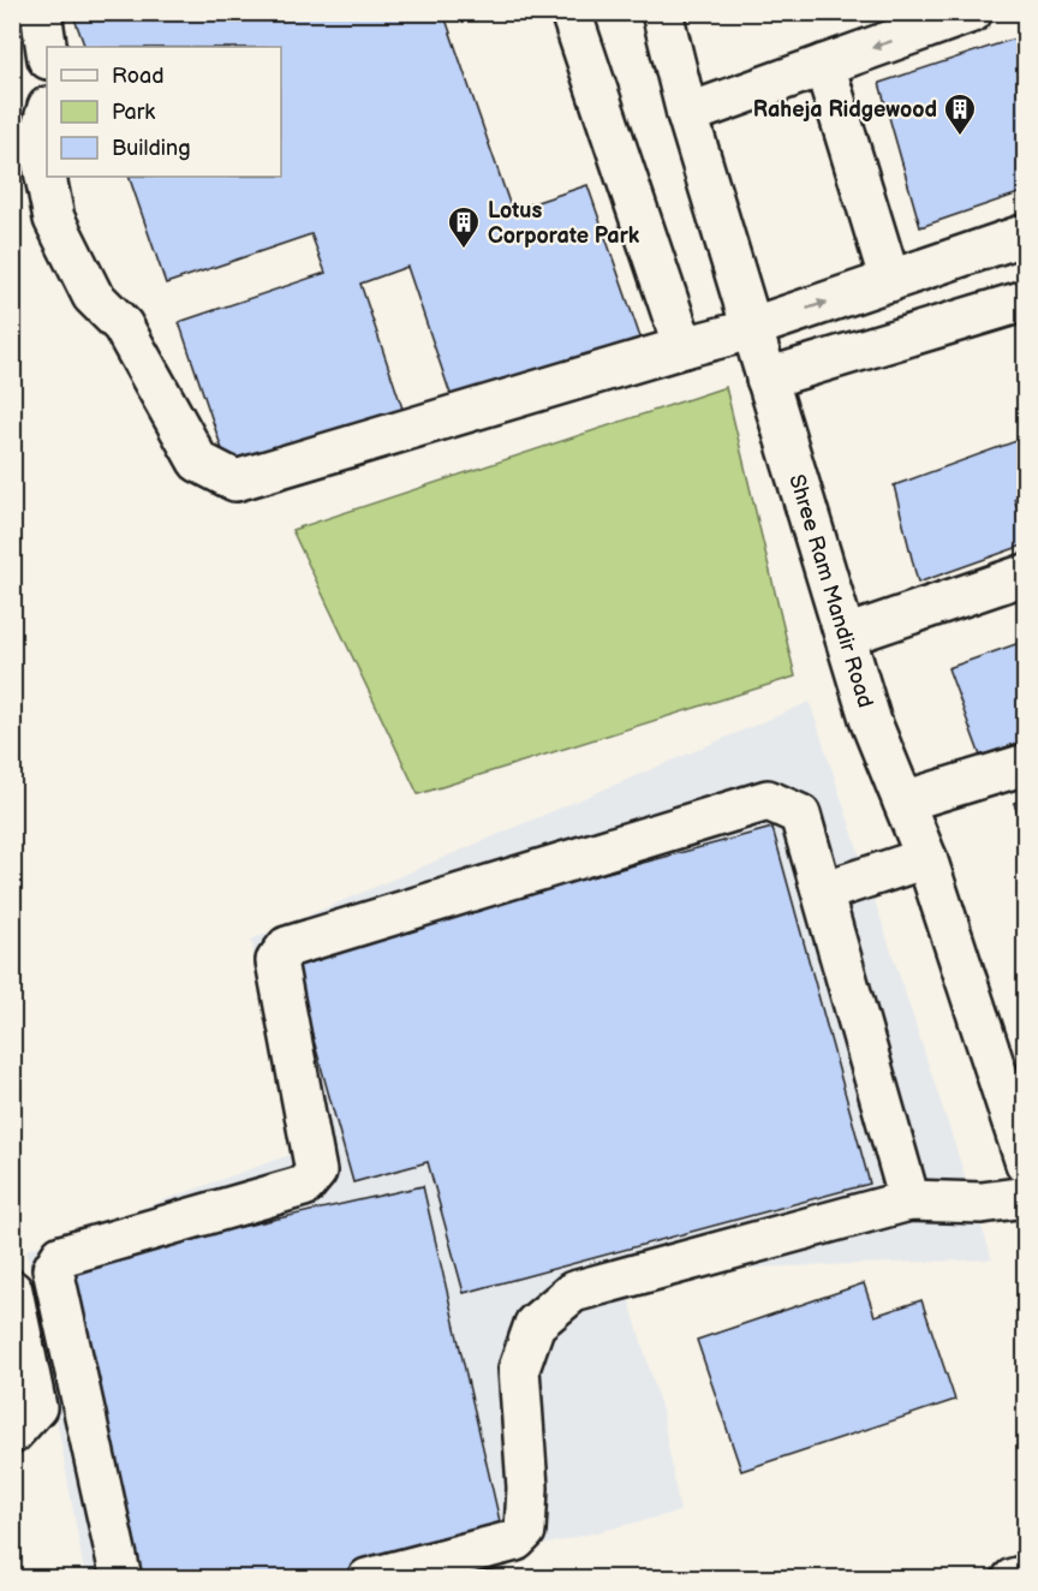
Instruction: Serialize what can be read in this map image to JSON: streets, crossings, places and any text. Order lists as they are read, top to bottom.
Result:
{
  "streets": {
    "street": ["Shree Ram Mandir Road"]
  },
  "places": {
    "building": ["Raheja Ridgewood", "Lotus Corporate Park"]
  },
  "legend": ["Road", "Park", "Building"]
}
